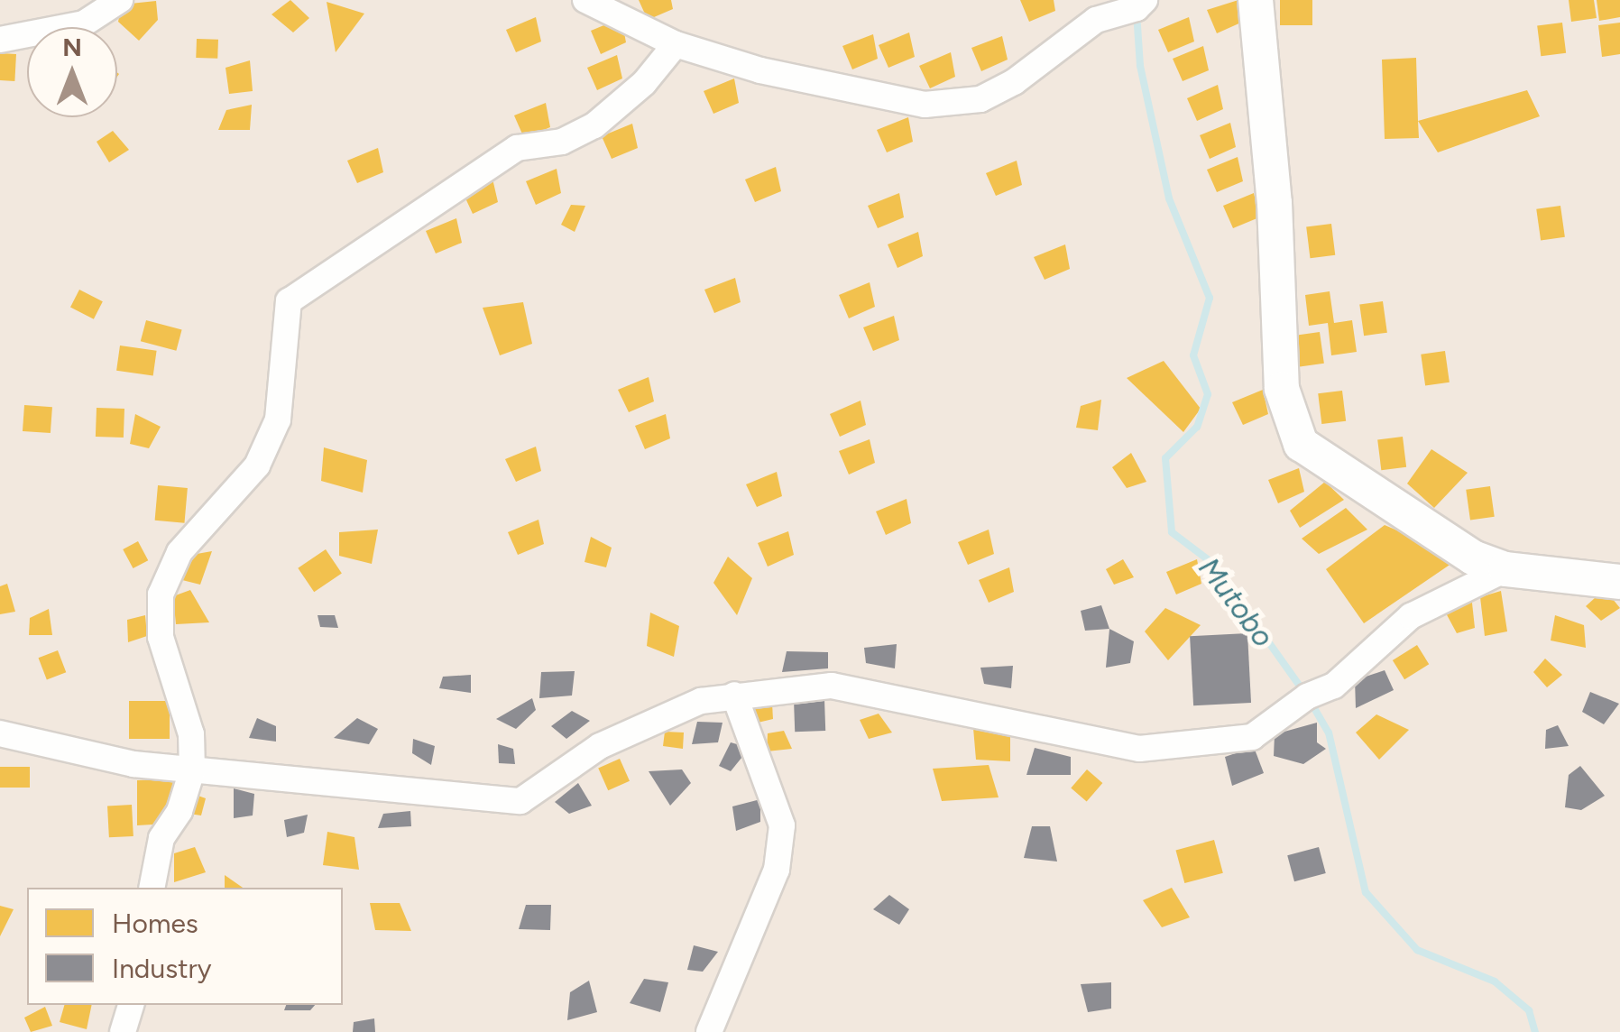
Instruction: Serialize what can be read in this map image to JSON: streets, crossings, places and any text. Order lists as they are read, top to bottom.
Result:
{
  "water": ["Mutobo"],
  "legend": ["Homes", "Industry"],
  "north": "top"
}
